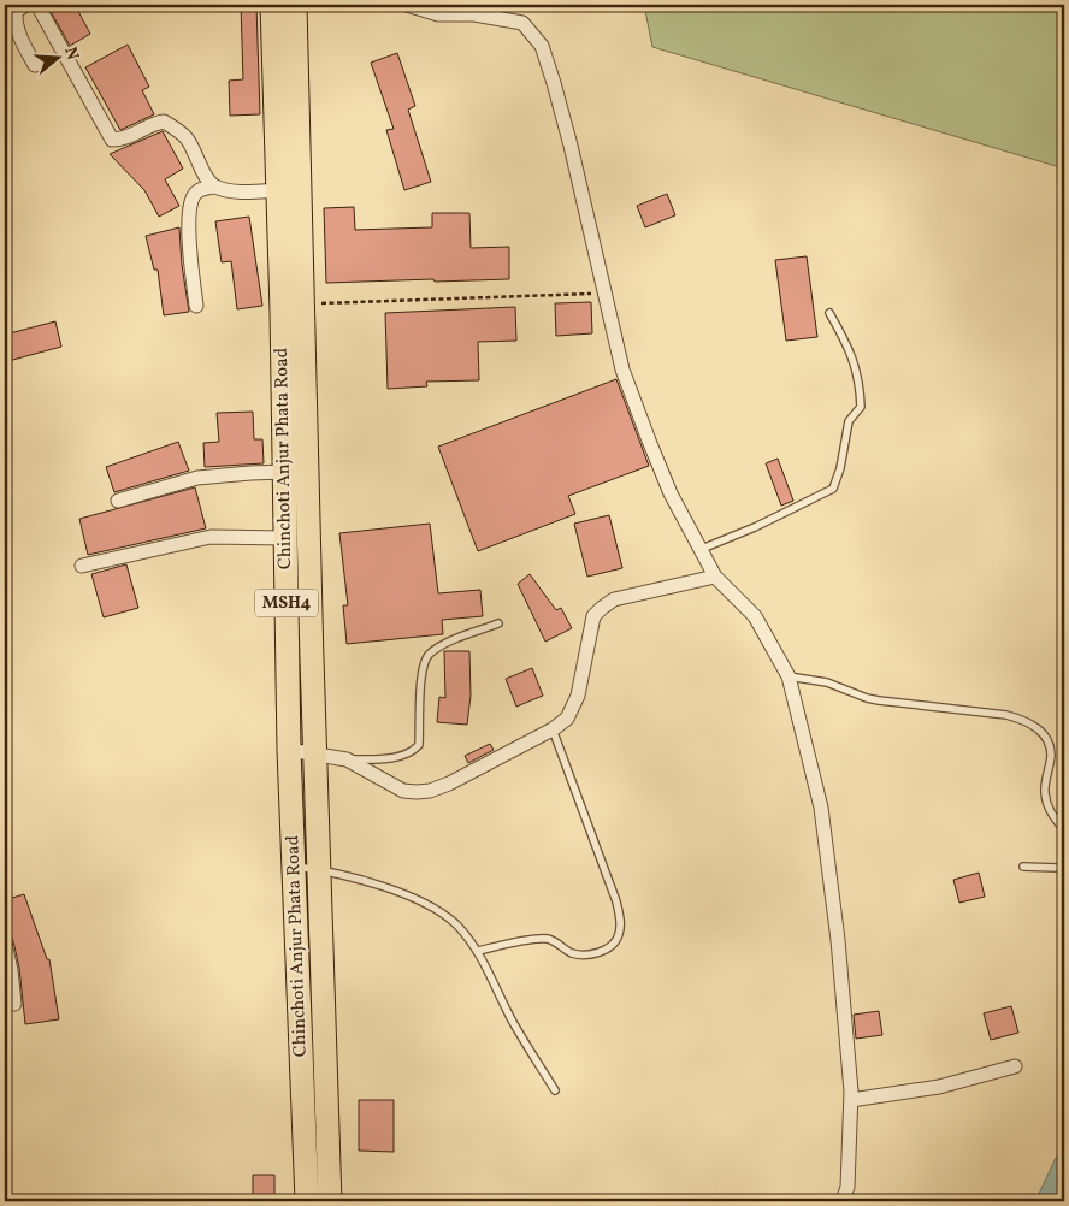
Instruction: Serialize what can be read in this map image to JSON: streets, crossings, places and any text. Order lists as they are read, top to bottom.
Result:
{
  "streets": {
    "main road": ["Chinchoti Anjur Phata Road", "MSH4"]
  },
  "north": "right"
}
